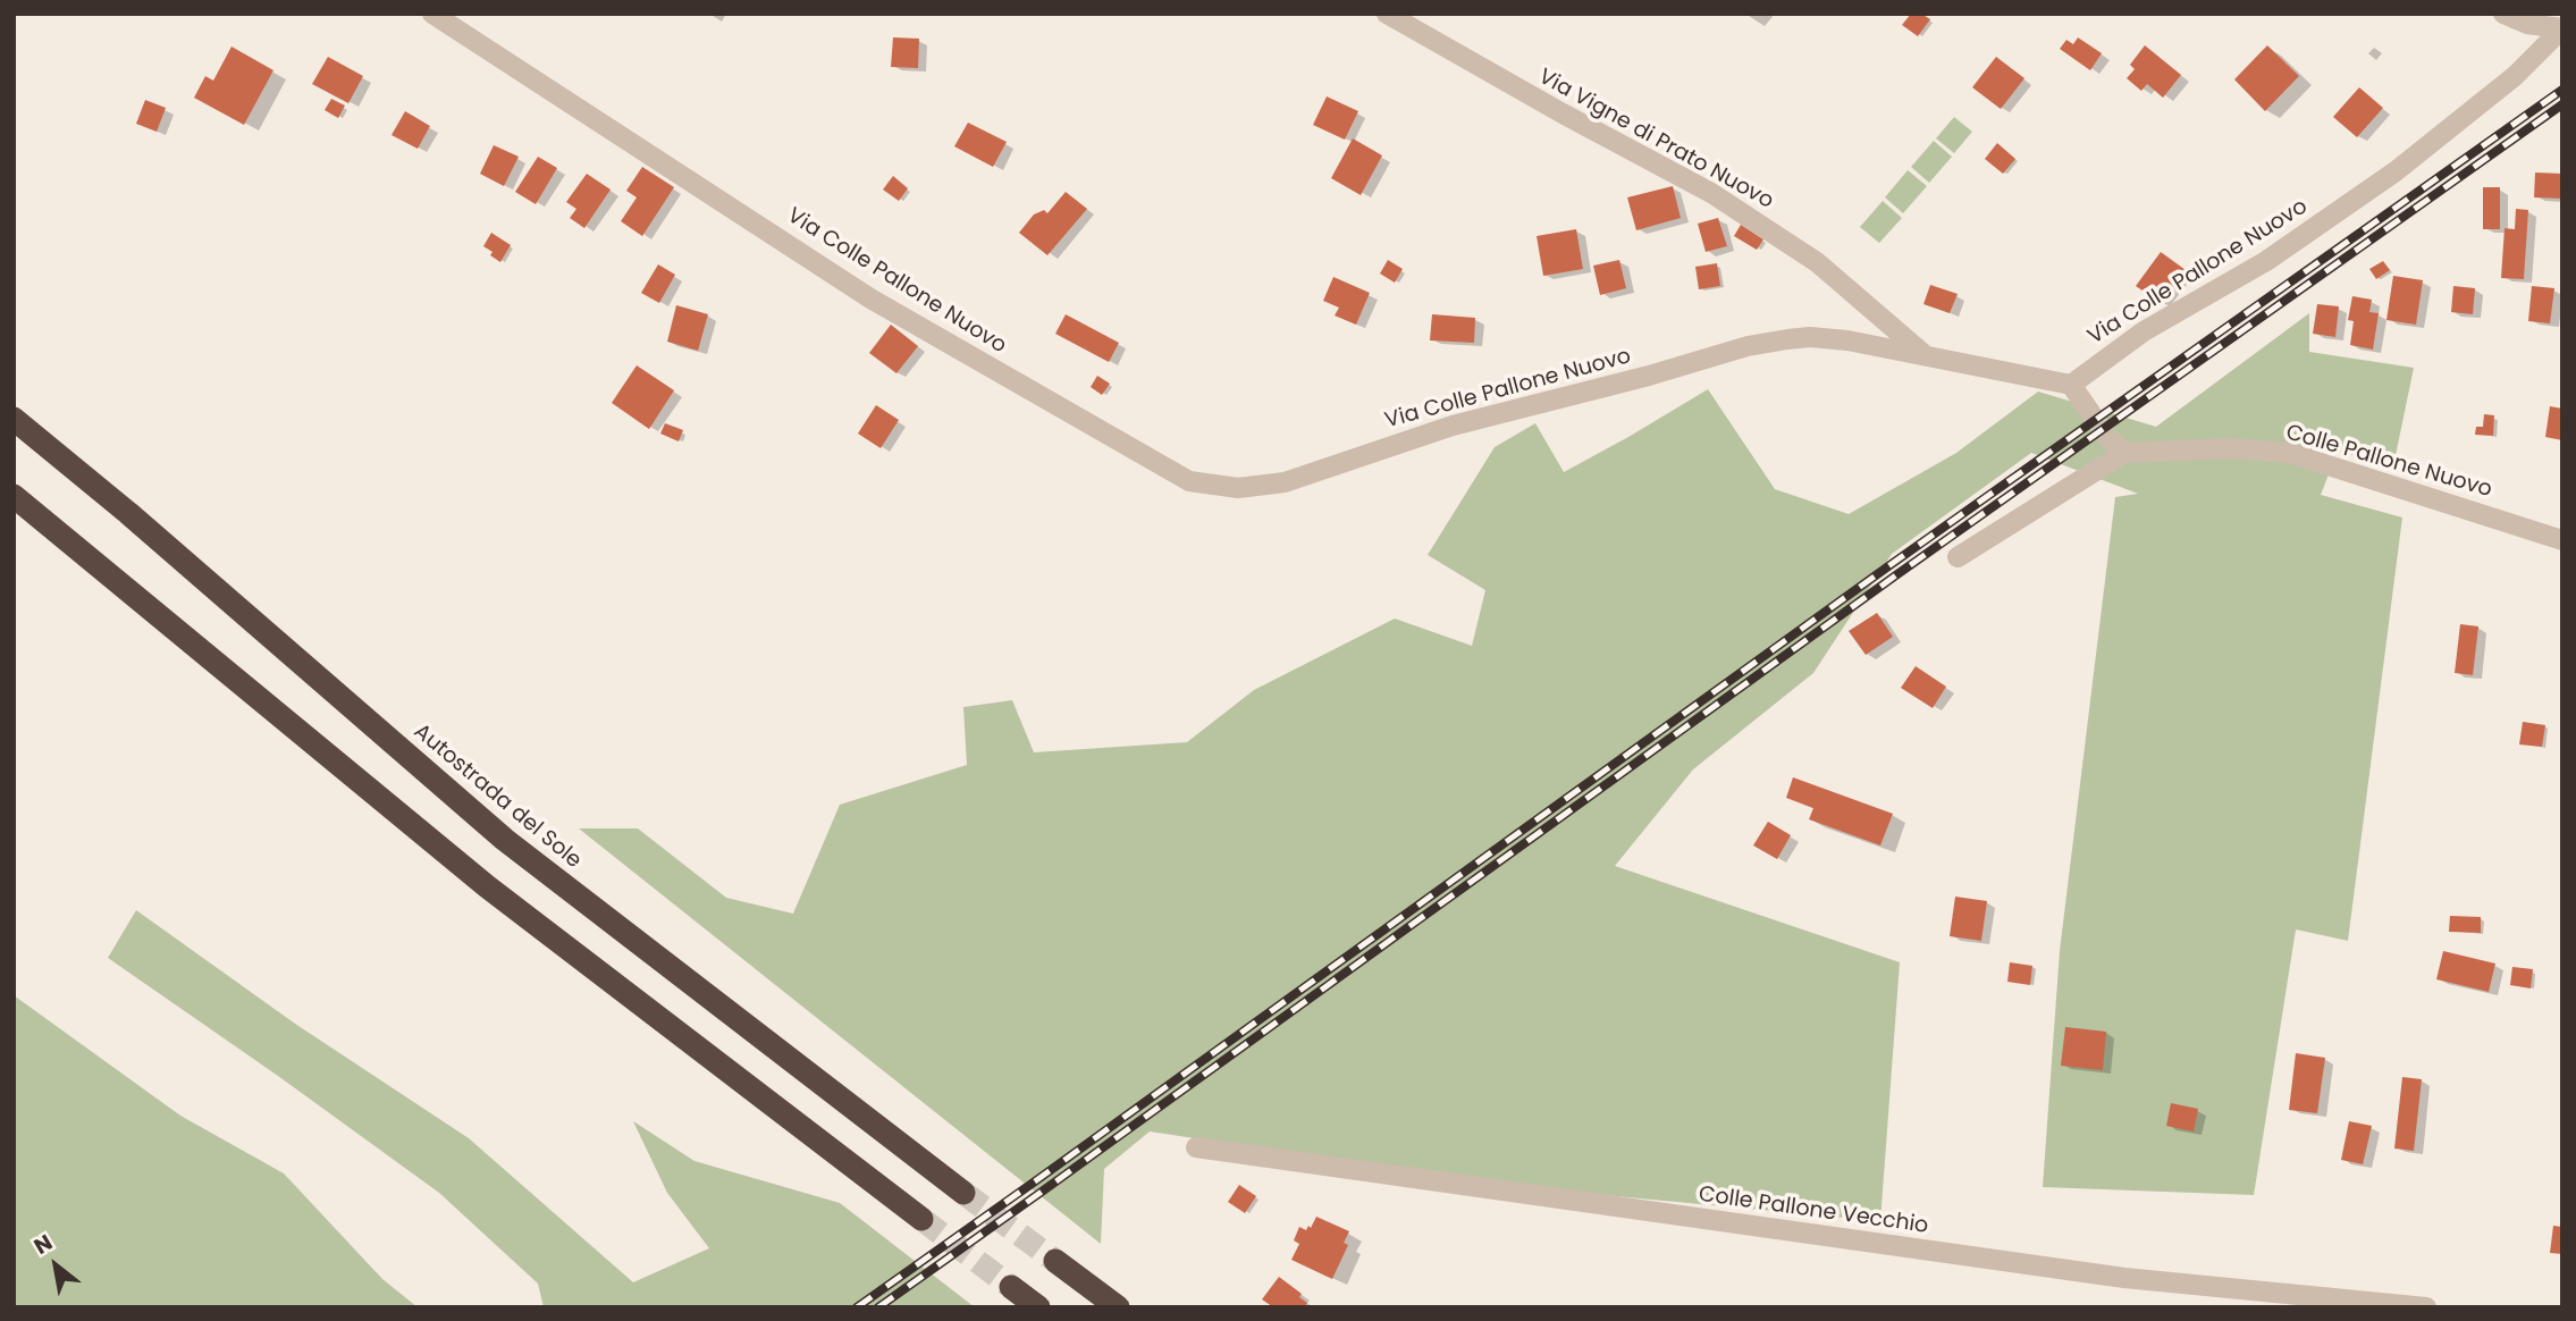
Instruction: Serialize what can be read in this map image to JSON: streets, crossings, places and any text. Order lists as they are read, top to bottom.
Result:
{
  "streets": {
    "highway": ["Autostrada del Sole"],
    "street": [
      "Via Vigne di Prato Nuovo",
      "Via Colle Pallone Nuovo",
      "Colle Pallone Nuovo",
      "Colle Pallone Vecchio"
    ]
  },
  "crossings": [
    ["Via Vigne di Prato Nuovo", "Via Colle Pallone Nuovo"]
  ],
  "north": "top left"
}
